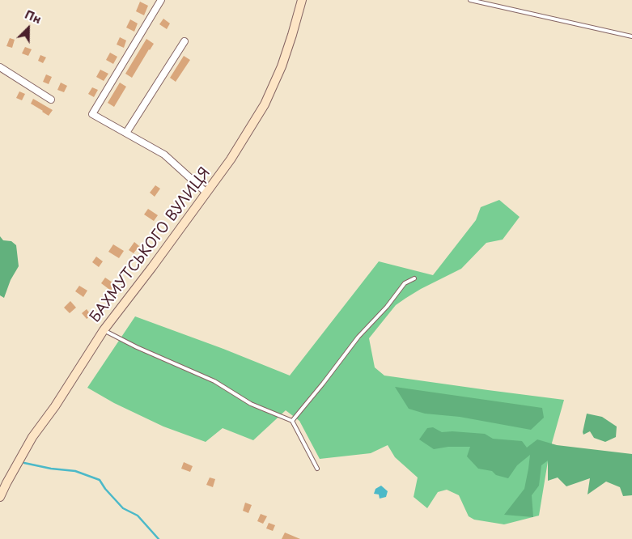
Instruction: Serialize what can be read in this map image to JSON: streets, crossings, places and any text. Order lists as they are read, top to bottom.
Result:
{
  "streets": {
    "main road": ["БАХМУТСЬКОГО ВУЛИЦЯ"]
  },
  "north": "top right"
}
